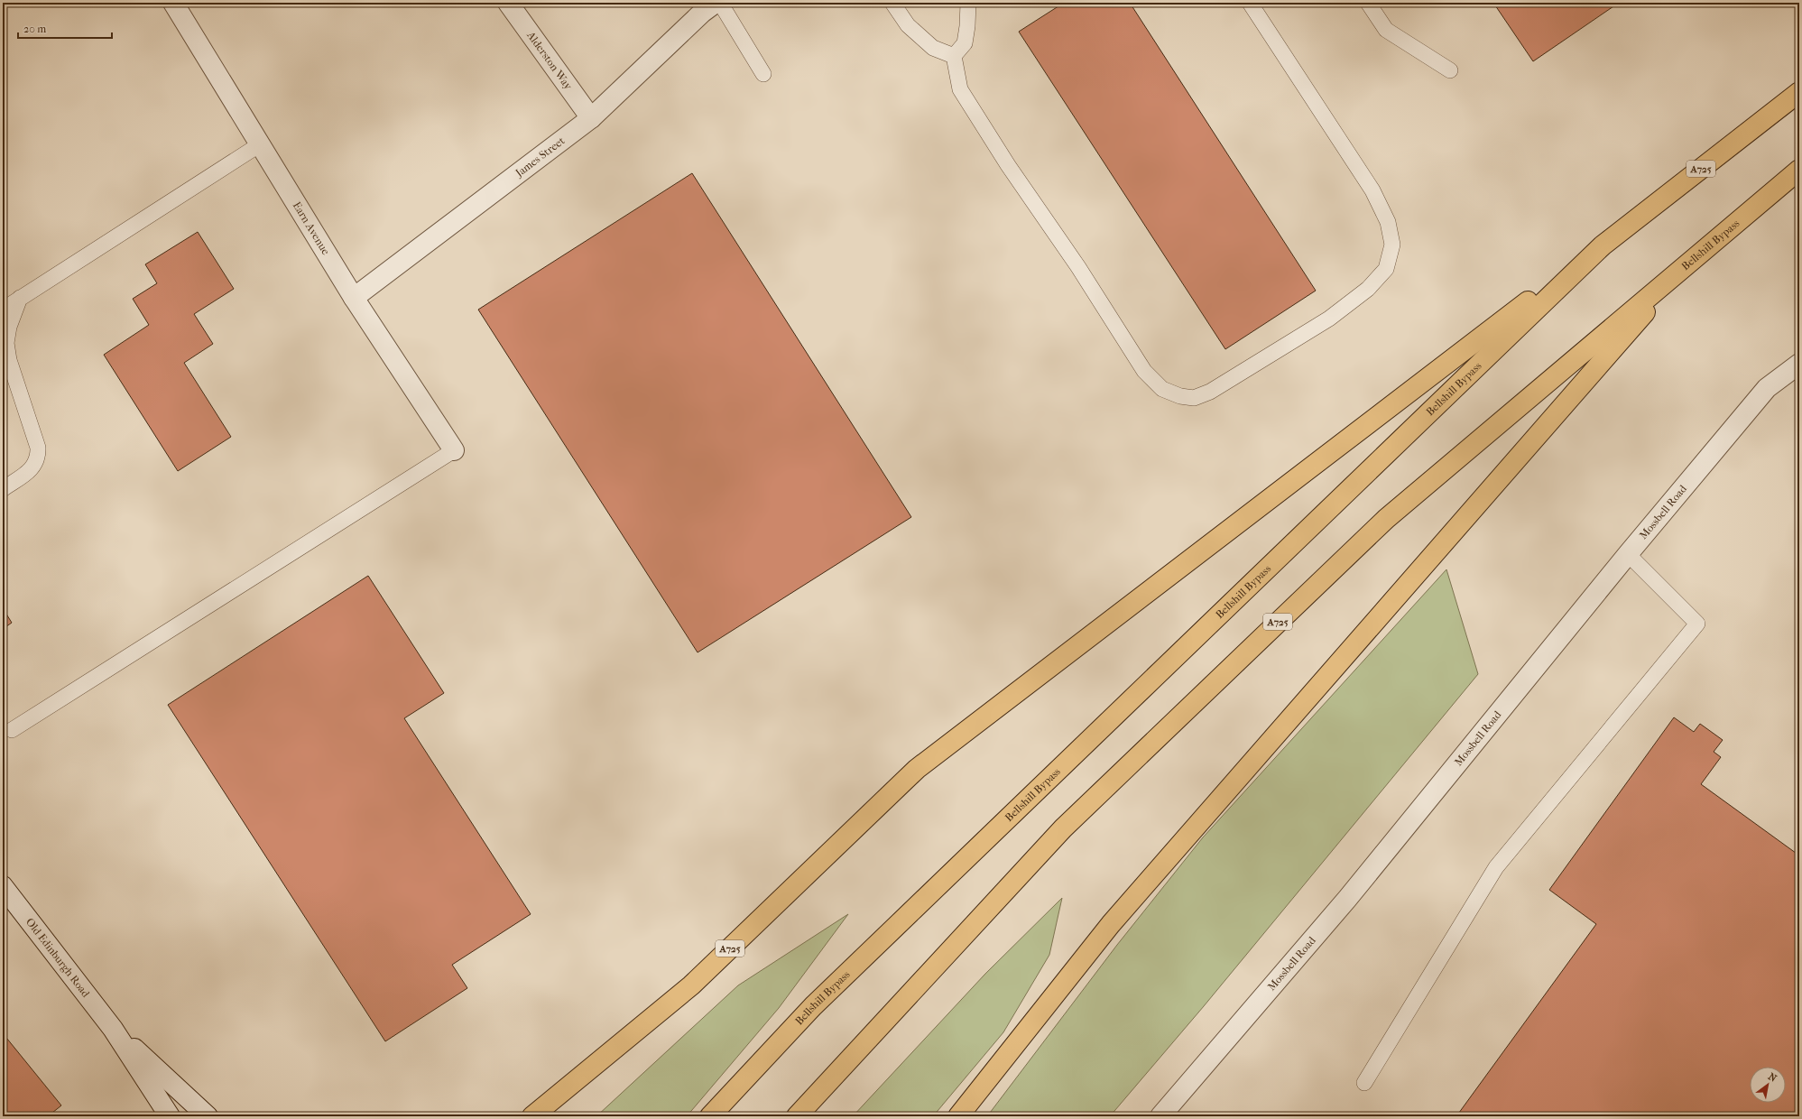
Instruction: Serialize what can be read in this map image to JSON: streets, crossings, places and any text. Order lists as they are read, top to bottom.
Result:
{
  "streets": {
    "highway": ["A725", "Bellshill Bypass"],
    "street": [
      "Alderston Way",
      "James Street",
      "Earn Avenue",
      "Mossbell Road",
      "Old Edinburgh Road"
    ]
  },
  "crossings": [
    ["Alderston Way", "James Street"],
    ["James Street", "Earn Avenue"],
    ["A725", "Bellshill Bypass"]
  ],
  "scale_bar": "20 m",
  "north": "top right"
}
